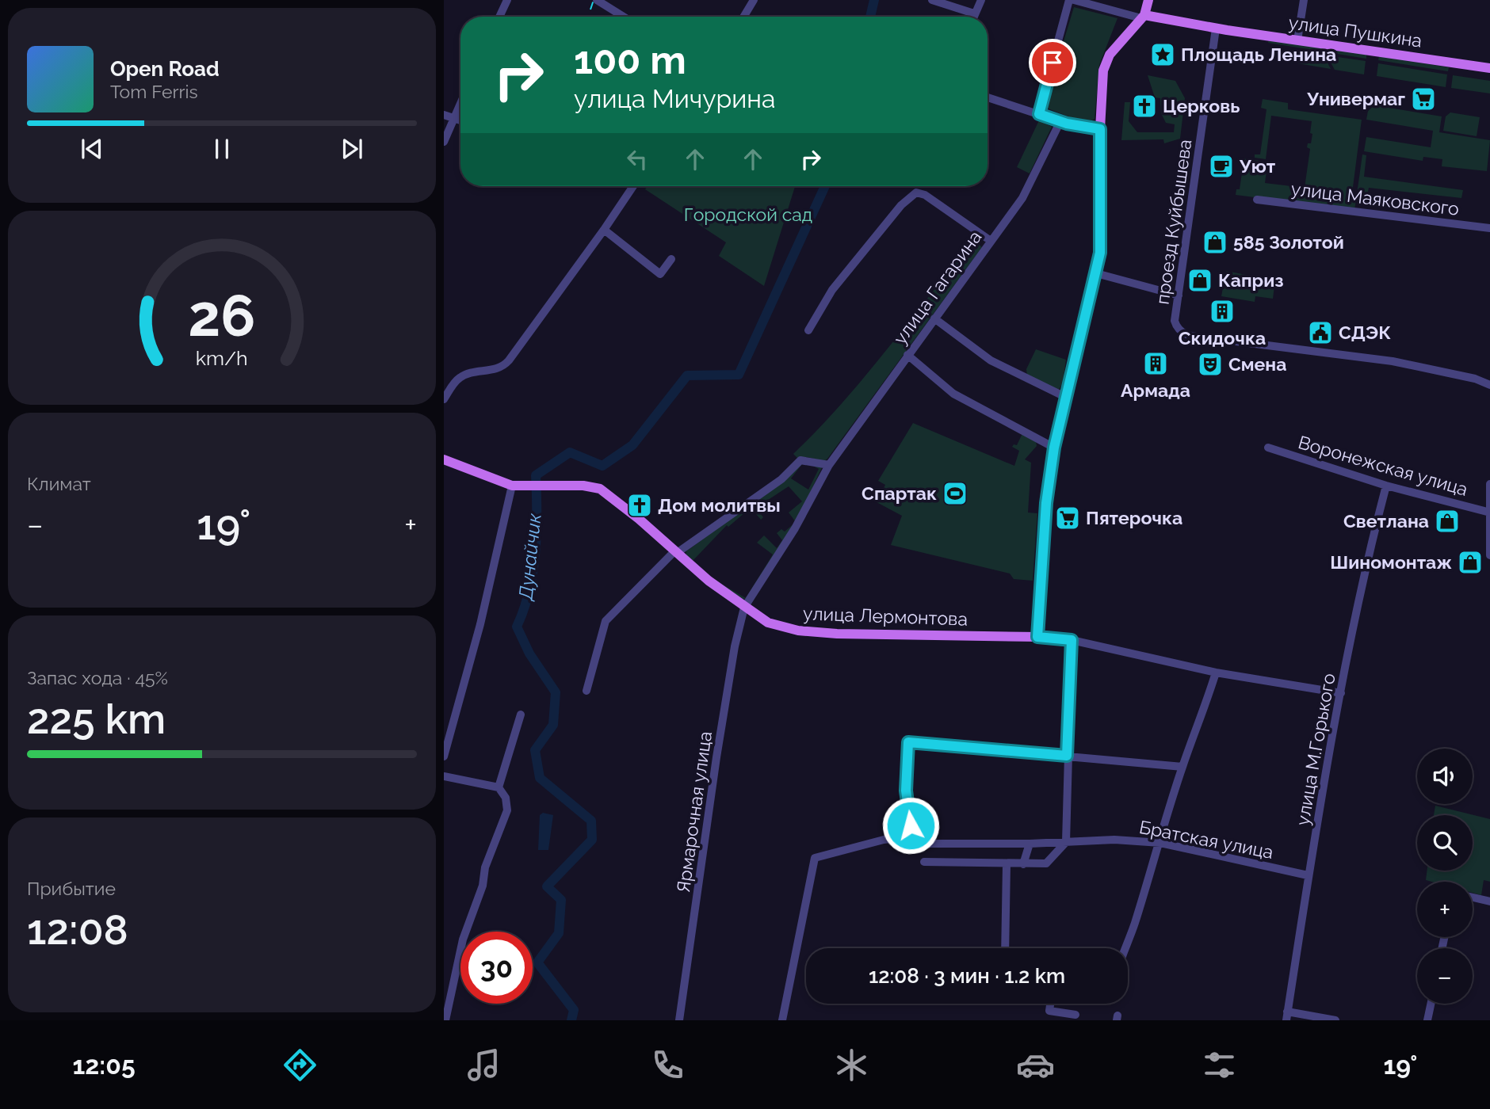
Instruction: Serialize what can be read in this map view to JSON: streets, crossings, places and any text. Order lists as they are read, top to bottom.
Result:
{
  "streets": {
    "main road": ["улица Пушкина", "улица Лермонтова"],
    "street": [
      "улица Маяковского",
      "проезд Куйбышева",
      "улица Гагарина",
      "Воронежская улица",
      "улица М.Горького",
      "Ярмарочная улица",
      "Братская улица"
    ]
  },
  "crossings": [
    ["улица Пушкина", "проезд Куйбышева"],
    ["улица Гагарина", "улица Лермонтова"],
    ["улица Гагарина", "Ярмарочная улица"],
    ["Воронежская улица", "улица М.Горького"],
    ["улица Лермонтова", "улица М.Горького"],
    ["улица Лермонтова", "Ярмарочная улица"],
    ["улица М.Горького", "Братская улица"]
  ],
  "water": ["Дунайчик"],
  "parks": ["Городской сад"],
  "places": {
    "place": ["Площадь Ленина"],
    "supermarket": ["Универмаг", "Пятерочка"],
    "church": ["Церковь", "Дом молитвы"],
    "cafe": ["Уют"],
    "shop": [
      "585 Золотой",
      "Каприз",
      "Светлана",
      "Шиномонтаж"
    ],
    "building": ["Скидочка", "Армада"],
    "public building": ["СДЭК"],
    "theatre": ["Смена"],
    "sports": ["Спартак"]
  },
  "page": {
    "turn": ["100 m", "улица Мичурина"],
    "song": ["Open Road", "Tom Ferris"],
    "tile": [
      "Климат",
      ["Запас хода · 45%", "225 km"],
      ["Прибытие", "12:08"]
    ],
    "heat": ["−", "19°", "+"],
    "map_buttons": ["+", "−"],
    "limit": "30",
    "trip": "12:08 · 3 мин · 1.2 km",
    "tabs": ["12:05", "19°"],
    "gauge": ["26", "km/h"]
  }
}
